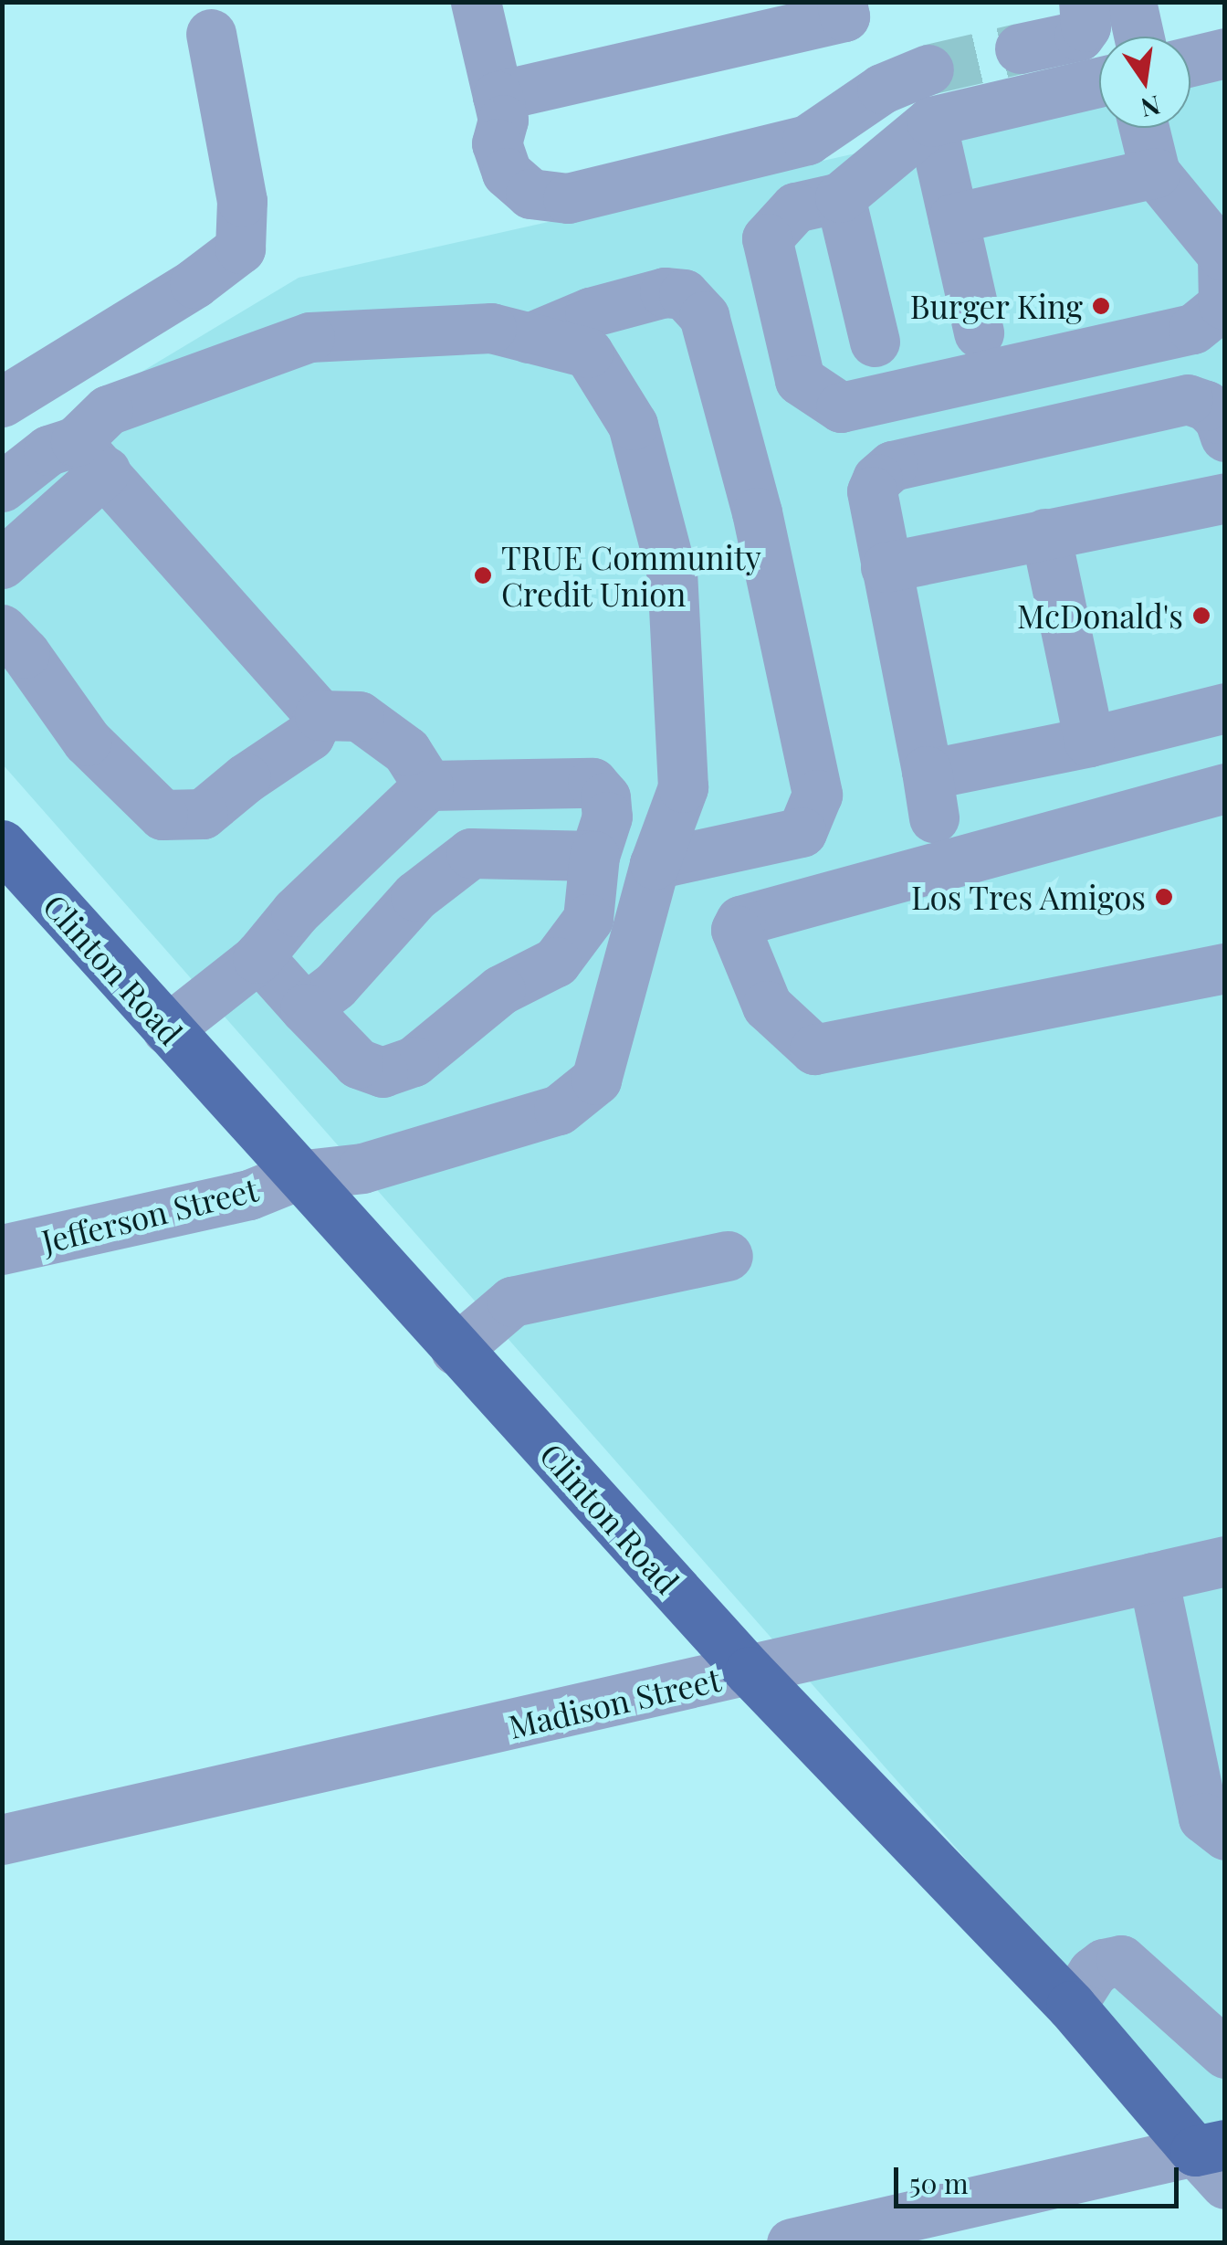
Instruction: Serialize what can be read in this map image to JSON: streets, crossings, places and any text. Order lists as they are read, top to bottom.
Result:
{
  "streets": {
    "main road": ["Clinton Road"],
    "street": ["Jefferson Street", "Madison Street"]
  },
  "crossings": [
    ["Clinton Road", "Jefferson Street"],
    ["Clinton Road", "Madison Street"]
  ],
  "places": [
    "Burger King",
    "TRUE Community Credit Union",
    "McDonald's",
    "Los Tres Amigos"
  ],
  "scale_bar": "50 m",
  "north": "bottom"
}
